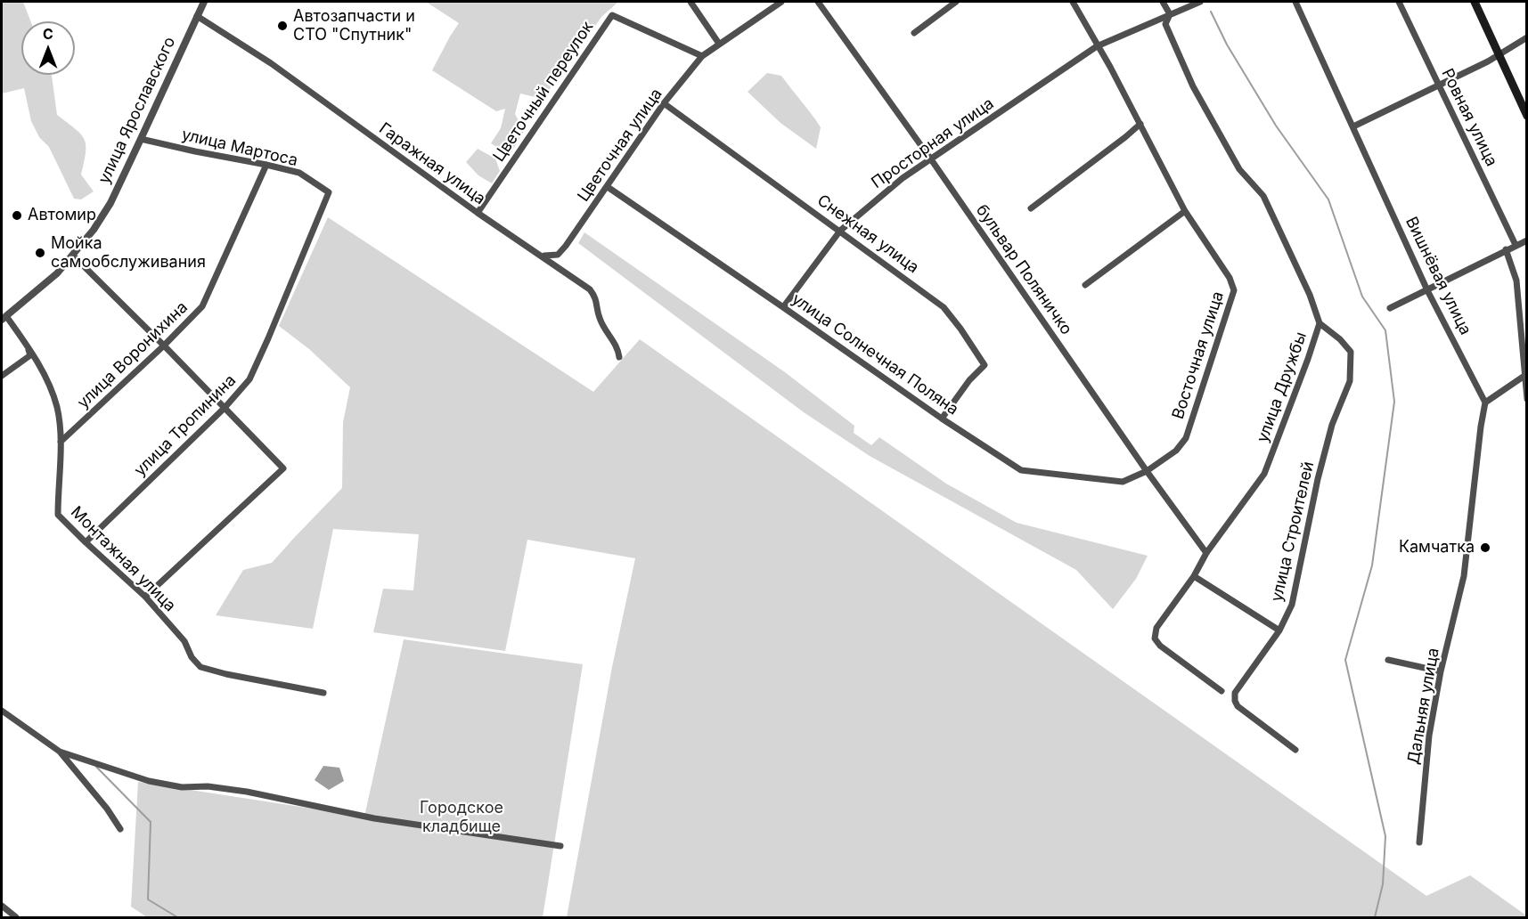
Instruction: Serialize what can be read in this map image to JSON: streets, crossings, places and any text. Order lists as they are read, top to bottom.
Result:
{
  "streets": {
    "street": [
      "Цветочный переулок",
      "улица Ярославского",
      "Ровная улица",
      "Просторная улица",
      "Цветочная улица",
      "улица Мартоса",
      "Гаражная улица",
      "Снежная улица",
      "бульвар Поляничко",
      "Вишнёвая улица",
      "улица Солнечная Поляна",
      "улица Воронихина",
      "Восточная улица",
      "улица Дружбы",
      "улица Тропинина",
      "улица Строителей",
      "Монтажная улица",
      "Дальняя улица"
    ]
  },
  "crossings": [
    ["Цветочный переулок", "Цветочная улица"],
    ["Цветочный переулок", "Гаражная улица"],
    ["улица Ярославского", "улица Мартоса"],
    ["улица Ярославского", "Гаражная улица"],
    ["улица Ярославского", "Монтажная улица"],
    ["Просторная улица", "Снежная улица"],
    ["Просторная улица", "бульвар Поляничко"],
    ["Просторная улица", "улица Солнечная Поляна"],
    ["Просторная улица", "Восточная улица"],
    ["Просторная улица", "улица Дружбы"],
    ["Цветочная улица", "Гаражная улица"],
    ["Цветочная улица", "Снежная улица"],
    ["Цветочная улица", "улица Солнечная Поляна"],
    ["улица Мартоса", "улица Воронихина"],
    ["улица Мартоса", "улица Тропинина"],
    ["Снежная улица", "улица Солнечная Поляна"],
    ["бульвар Поляничко", "улица Солнечная Поляна"],
    ["бульвар Поляничко", "Восточная улица"],
    ["бульвар Поляничко", "улица Дружбы"],
    ["Вишнёвая улица", "Дальняя улица"],
    ["улица Солнечная Поляна", "Восточная улица"],
    ["улица Воронихина", "Монтажная улица"],
    ["улица Дружбы", "улица Строителей"],
    ["улица Тропинина", "Монтажная улица"]
  ],
  "parks": ["Городское кладбище"],
  "places": [
    "Автозапчасти и СТО \"Спутник\"",
    "Автомир",
    "Мойка самообслуживания",
    "Камчатка"
  ],
  "north": "top"
}
